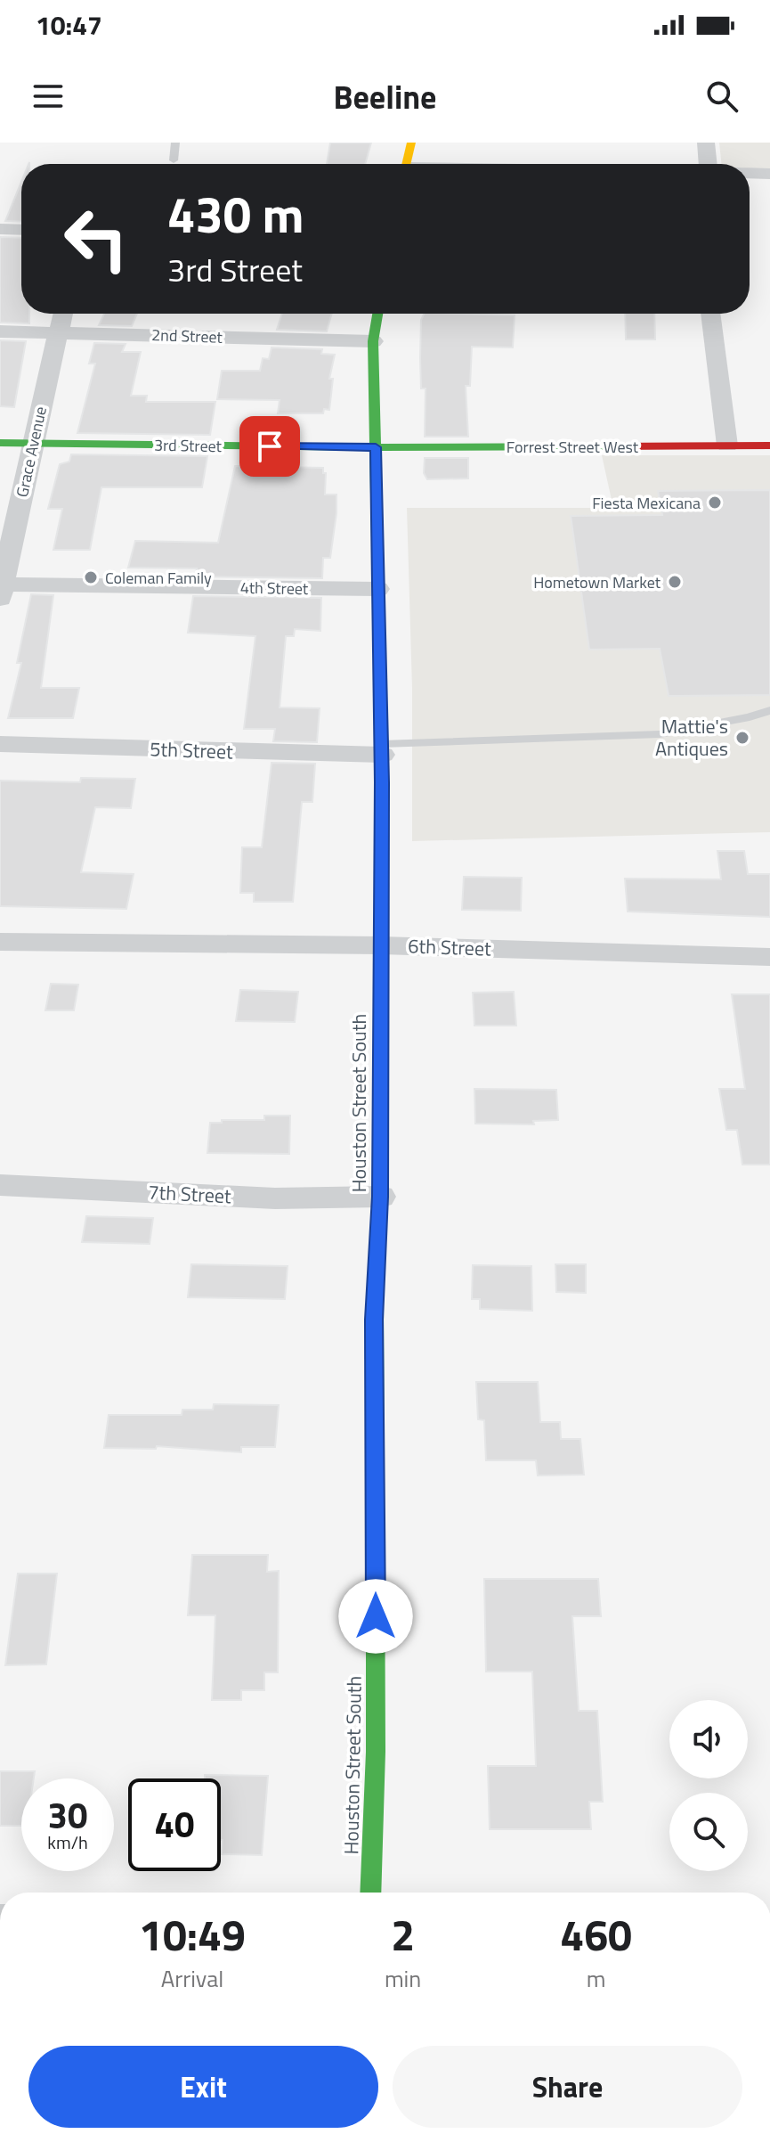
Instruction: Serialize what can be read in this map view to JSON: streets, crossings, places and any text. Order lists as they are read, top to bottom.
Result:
{
  "streets": {
    "street": [
      "2nd Street",
      "3rd Street",
      "Forrest Street West",
      "Grace Avenue",
      "4th Street",
      "5th Street",
      "6th Street",
      "Houston Street South",
      "7th Street"
    ]
  },
  "crossings": [
    ["2nd Street", "Grace Avenue"],
    ["2nd Street", "Houston Street South"],
    ["3rd Street", "Forrest Street West"],
    ["3rd Street", "Grace Avenue"],
    ["3rd Street", "Houston Street South"],
    ["Forrest Street West", "Houston Street South"],
    ["Grace Avenue", "4th Street"],
    ["4th Street", "Houston Street South"],
    ["5th Street", "Houston Street South"],
    ["6th Street", "Houston Street South"],
    ["Houston Street South", "7th Street"]
  ],
  "places": [
    "Fiesta Mexicana",
    "Coleman Family",
    "Hometown Market",
    "Mattie's Antiques"
  ],
  "page": {
    "status": "10:47",
    "header": "Beeline",
    "turn": ["430 m", "3rd Street"],
    "speed": "30 km/h",
    "limit": "40",
    "eta": [
      "10:49",
      "Arrival",
      "2",
      "min",
      "460",
      "m"
    ],
    "buttons": ["Exit", "Share"]
  }
}
